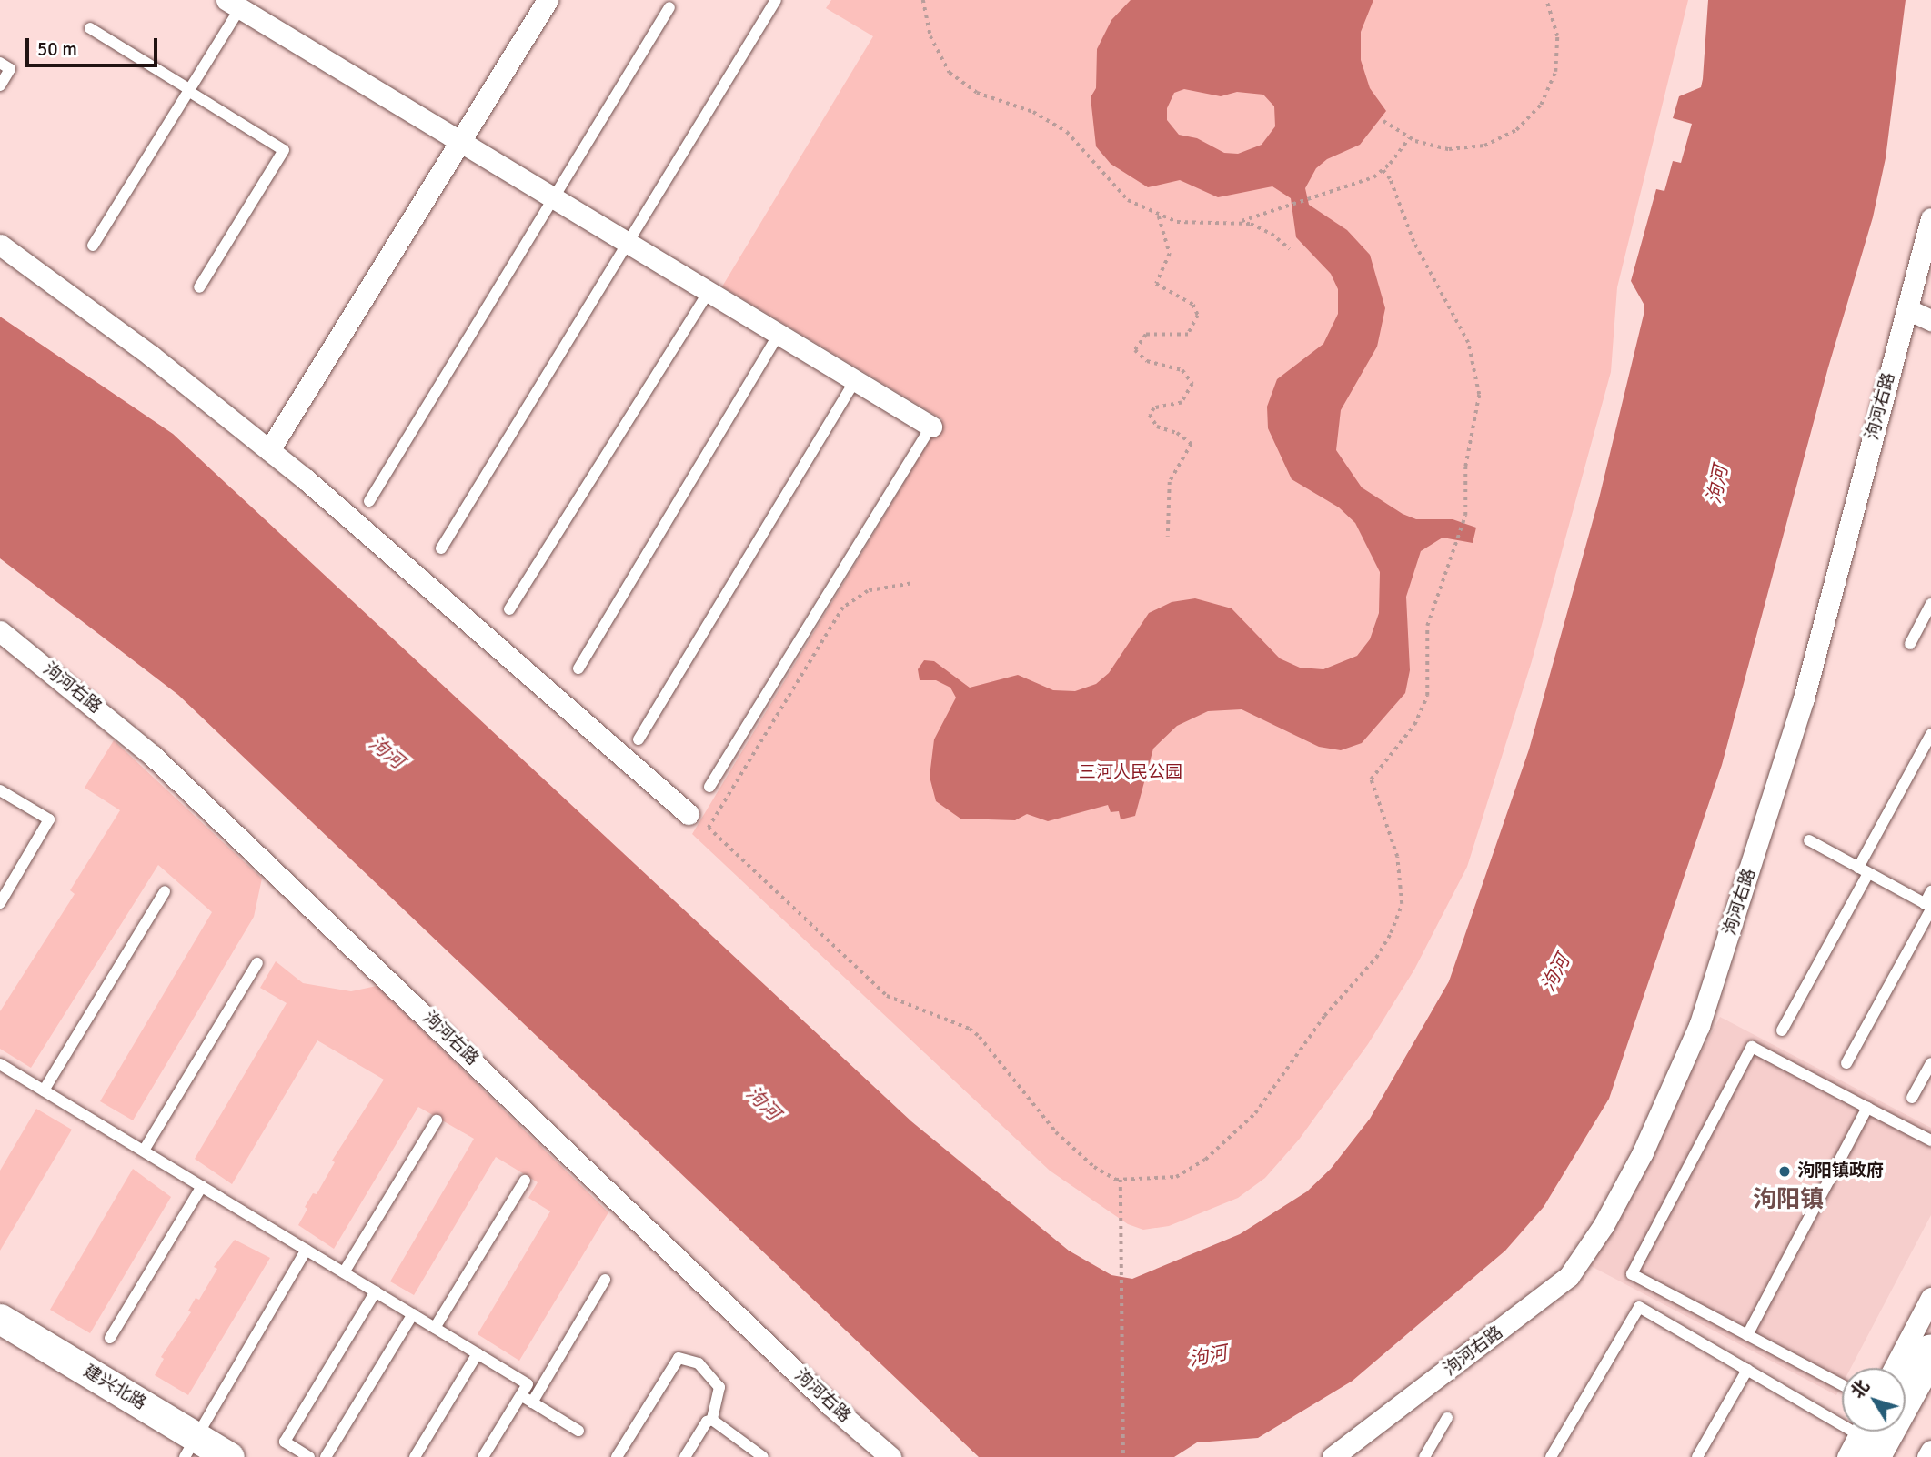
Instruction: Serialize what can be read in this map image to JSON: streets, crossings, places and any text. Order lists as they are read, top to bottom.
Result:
{
  "streets": {
    "street": ["泃河右路", "建兴北路"]
  },
  "districts": ["泃阳镇"],
  "water": ["泃河"],
  "parks": ["三河人民公园"],
  "places": ["泃阳镇政府"],
  "scale_bar": "50 m",
  "north": "top left"
}
